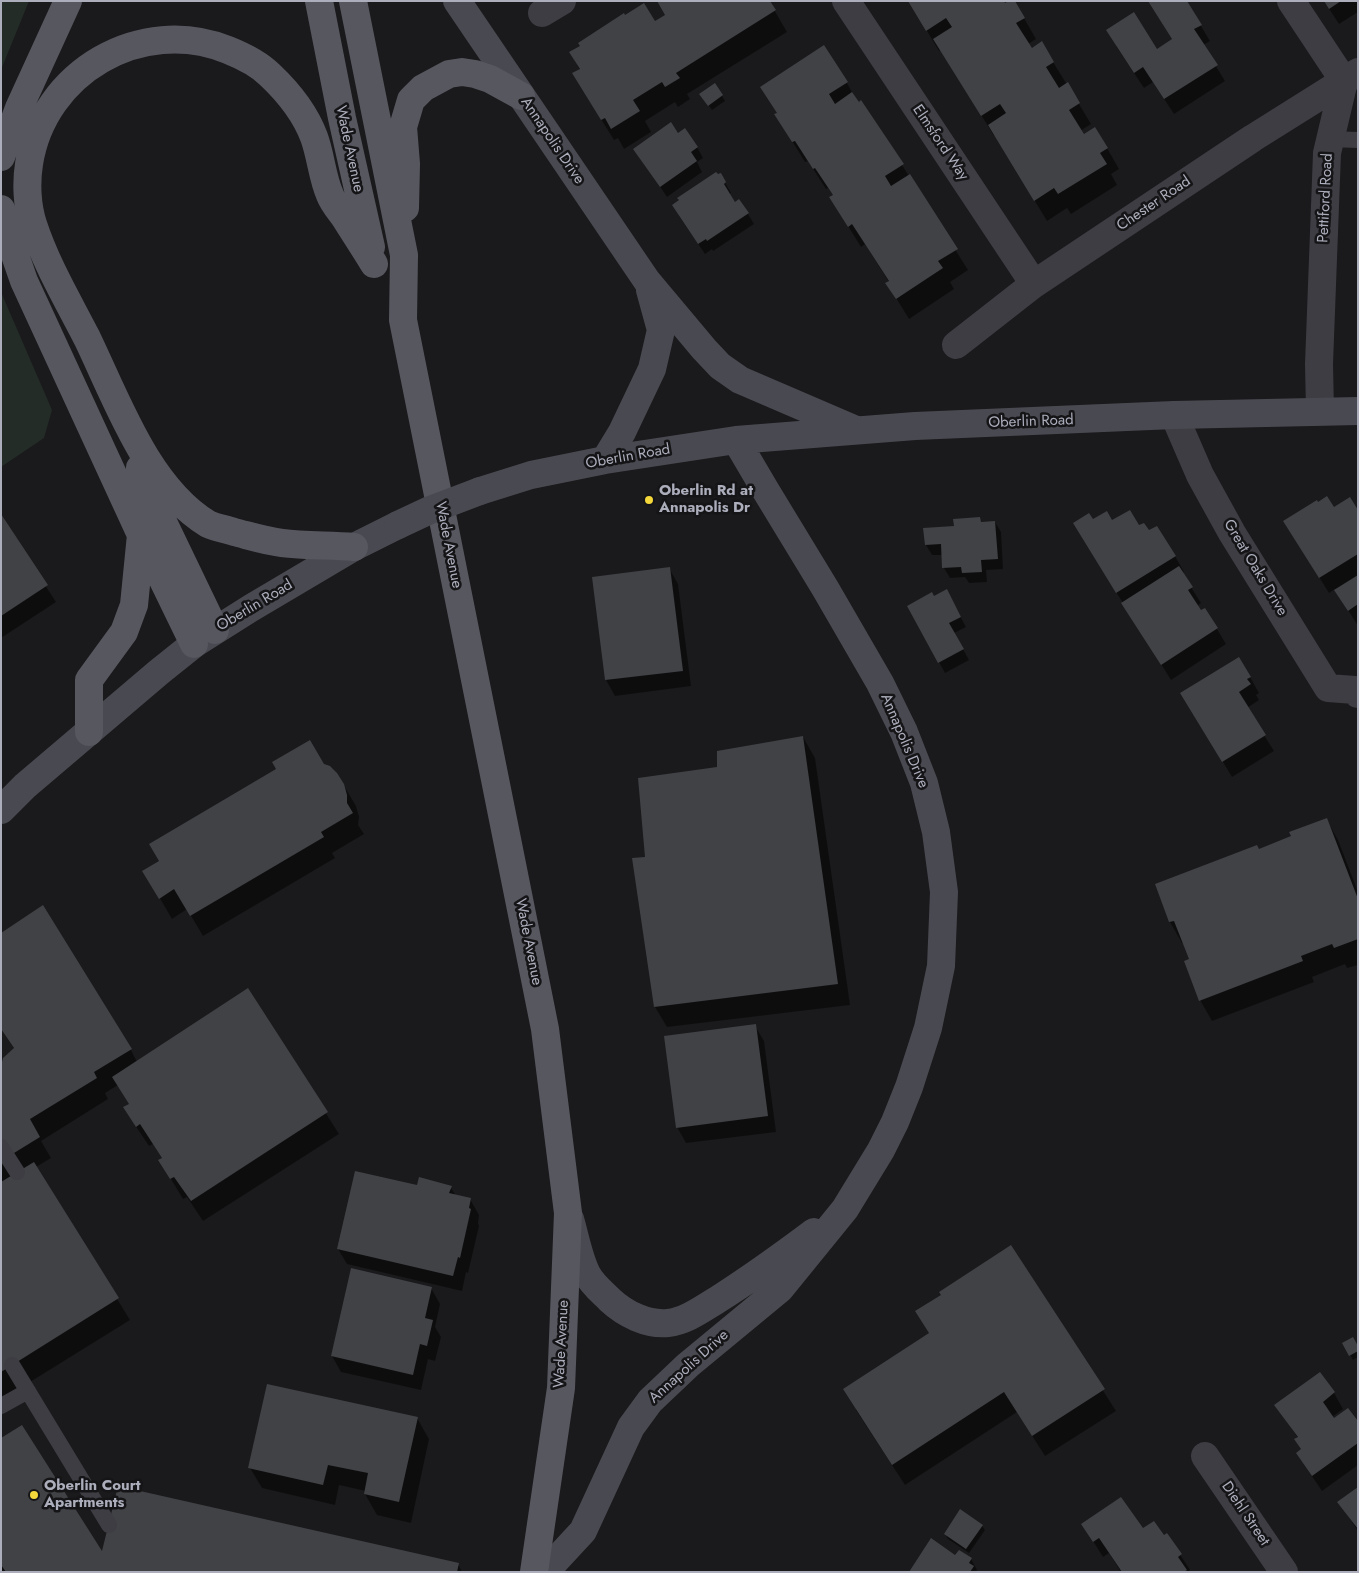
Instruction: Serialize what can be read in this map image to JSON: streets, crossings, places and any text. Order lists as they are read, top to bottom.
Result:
{
  "streets": {
    "main road": ["Annapolis Drive", "Wade Avenue", "Oberlin Road"],
    "street": [
      "Elmsford Way",
      "Pettiford Road",
      "Chester Road",
      "Great Oaks Drive",
      "Diehl Street"
    ]
  },
  "crossings": [
    ["Annapolis Drive", "Wade Avenue"],
    ["Annapolis Drive", "Oberlin Road"],
    ["Elmsford Way", "Chester Road"],
    ["Pettiford Road", "Chester Road"],
    ["Pettiford Road", "Oberlin Road"],
    ["Oberlin Road", "Great Oaks Drive"]
  ],
  "places": ["Oberlin Rd at Annapolis Dr", "Oberlin Court Apartments"]
}
